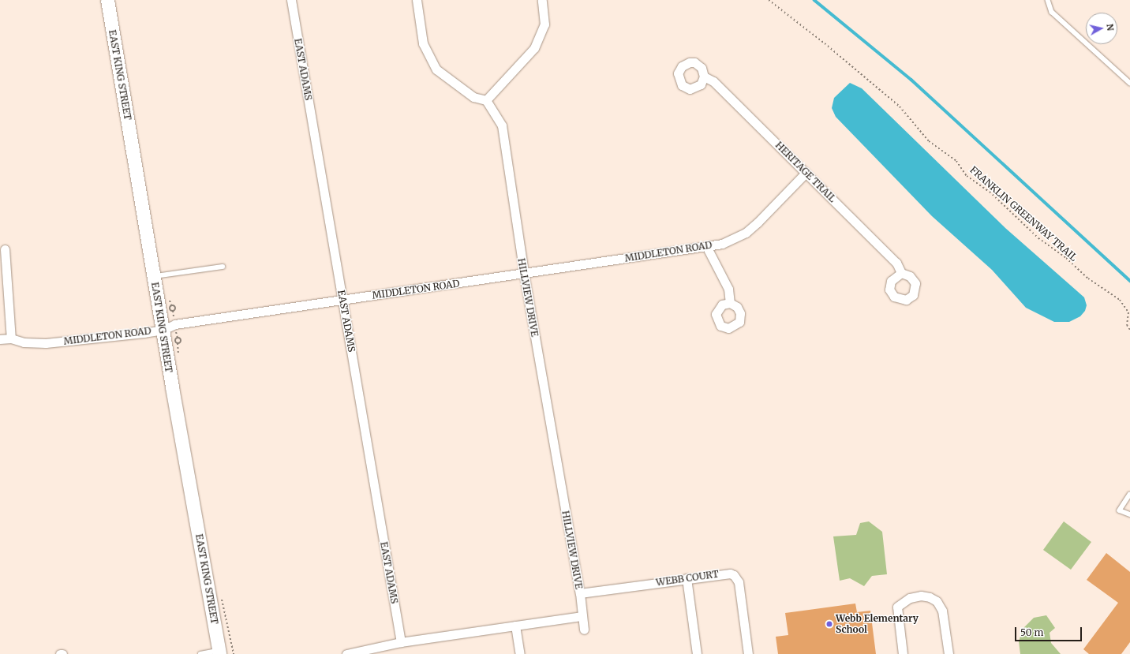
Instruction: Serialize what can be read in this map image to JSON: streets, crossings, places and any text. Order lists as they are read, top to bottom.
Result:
{
  "streets": {
    "main road": ["EAST KING STREET"],
    "street": [
      "EAST ADAMS",
      "HERITAGE TRAIL",
      "MIDDLETON ROAD",
      "HILLVIEW DRIVE",
      "WEBB COURT"
    ],
    "path": ["FRANKLIN GREENWAY TRAIL"]
  },
  "crossings": [
    ["EAST ADAMS", "MIDDLETON ROAD"],
    ["EAST KING STREET", "MIDDLETON ROAD"],
    ["HERITAGE TRAIL", "MIDDLETON ROAD"],
    ["MIDDLETON ROAD", "HILLVIEW DRIVE"],
    ["HILLVIEW DRIVE", "WEBB COURT"]
  ],
  "places": ["Webb Elementary School"],
  "scale_bar": "50 m",
  "north": "right"
}
